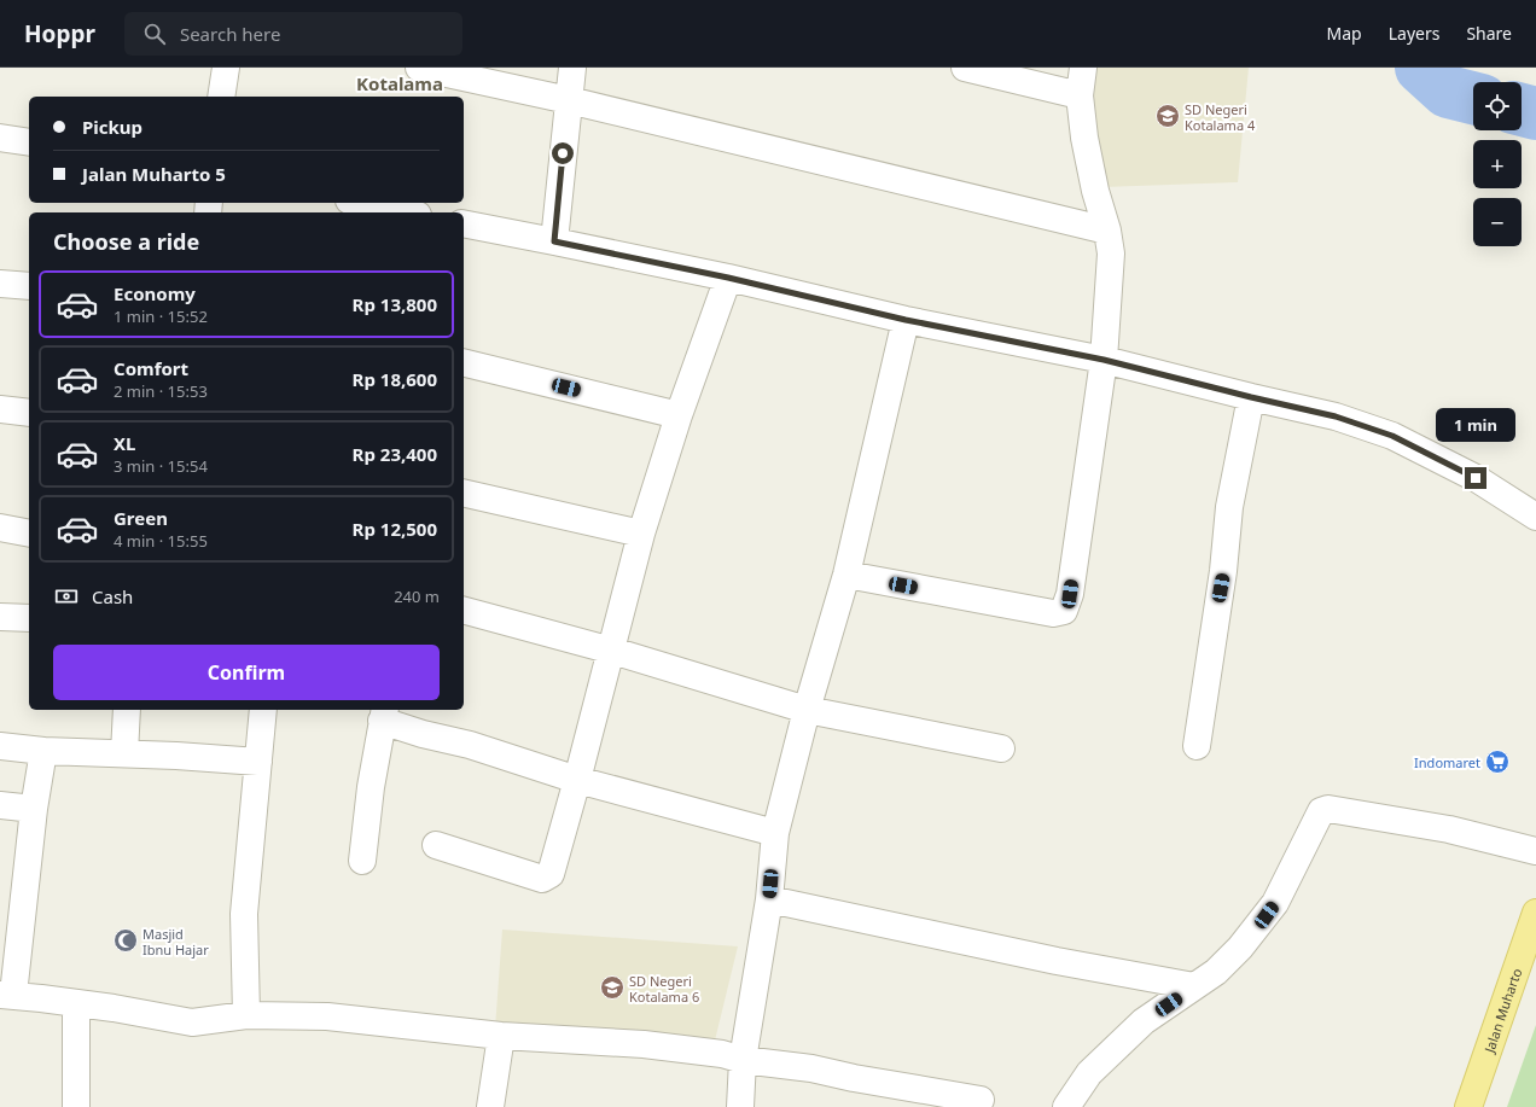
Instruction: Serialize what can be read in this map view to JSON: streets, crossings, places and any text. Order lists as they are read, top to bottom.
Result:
{
  "streets": {
    "main road": ["Jalan Muharto"]
  },
  "districts": ["Kotalama"],
  "places": {
    "school or university": ["SD Negeri Kotalama 4", "SD Negeri Kotalama 6"],
    "supermarket": ["Indomaret"],
    "mosque": ["Masjid Ibnu Hajar"]
  },
  "page": {
    "header": "Hoppr",
    "search": "Search here",
    "nav": ["Map", "Layers", "Share"],
    "map_buttons": ["+", "−"],
    "banner": ["Pickup", "Jalan Muharto 5"],
    "heading": "Choose a ride",
    "list": [
      {
        "name": "Economy",
        "note": "1 min · 15:52",
        "value": "Rp 13,800"
      },
      {
        "name": "Comfort",
        "note": "2 min · 15:53",
        "value": "Rp 18,600"
      },
      {
        "name": "XL",
        "note": "3 min · 15:54",
        "value": "Rp 23,400"
      },
      {
        "name": "Green",
        "note": "4 min · 15:55",
        "value": "Rp 12,500"
      }
    ],
    "bubble": "1 min",
    "pay": ["Cash", "240 m"],
    "buttons": "Confirm"
  }
}
